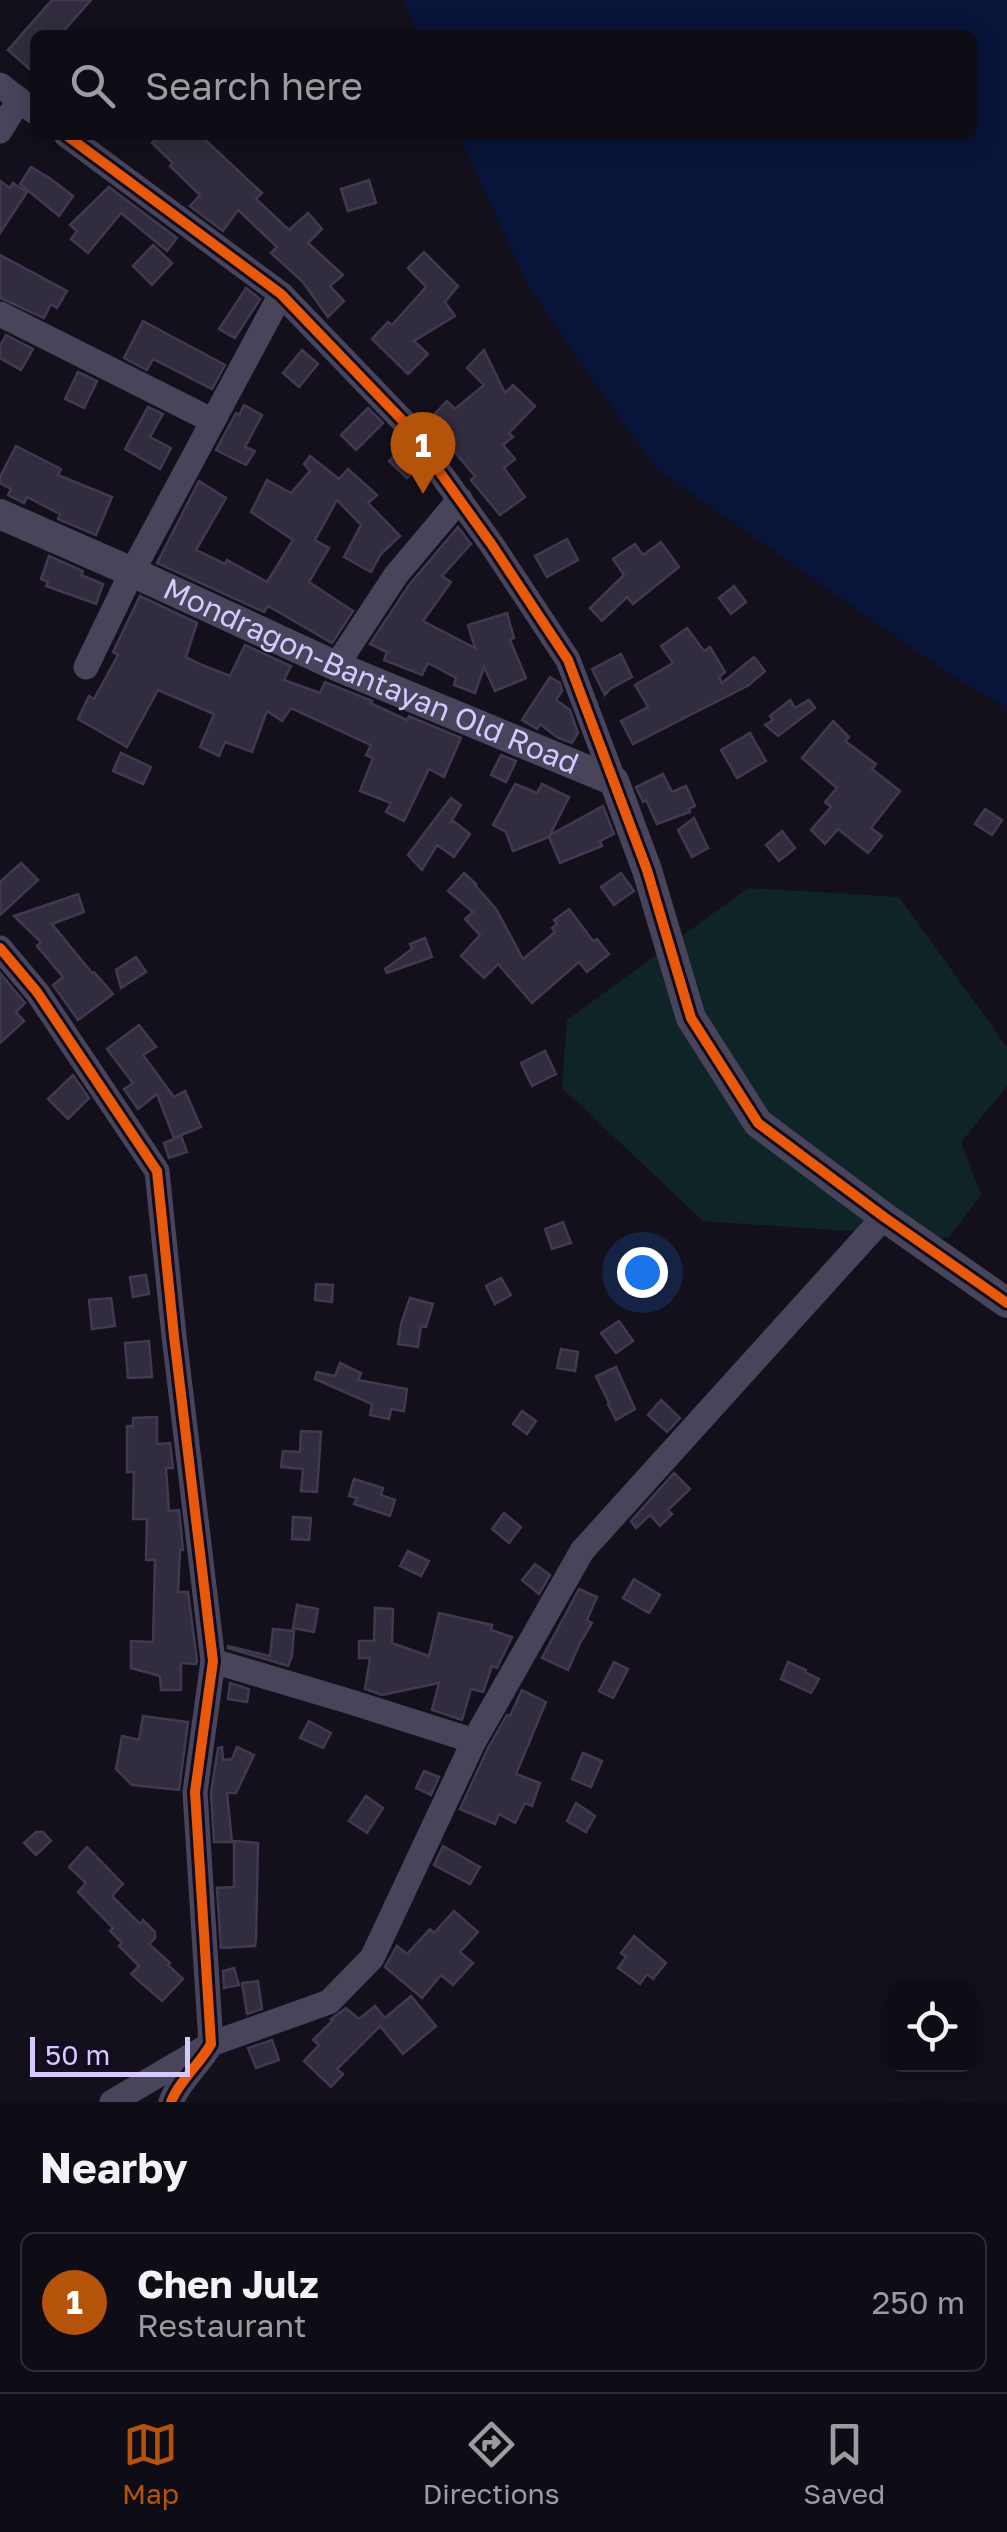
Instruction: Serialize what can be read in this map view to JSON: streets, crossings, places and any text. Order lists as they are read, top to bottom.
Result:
{
  "streets": {
    "street": ["Mondragon-Bantayan Old Road"]
  },
  "scale_bar": "50 m",
  "page": {
    "search": "Search here",
    "pins": "1",
    "scale": "50 m",
    "heading": "Nearby",
    "list": [
      {
        "mark": "1",
        "name": "Chen Julz",
        "note": "Restaurant",
        "value": "250 m"
      }
    ],
    "nav": ["Map", "Directions", "Saved"]
  }
}
